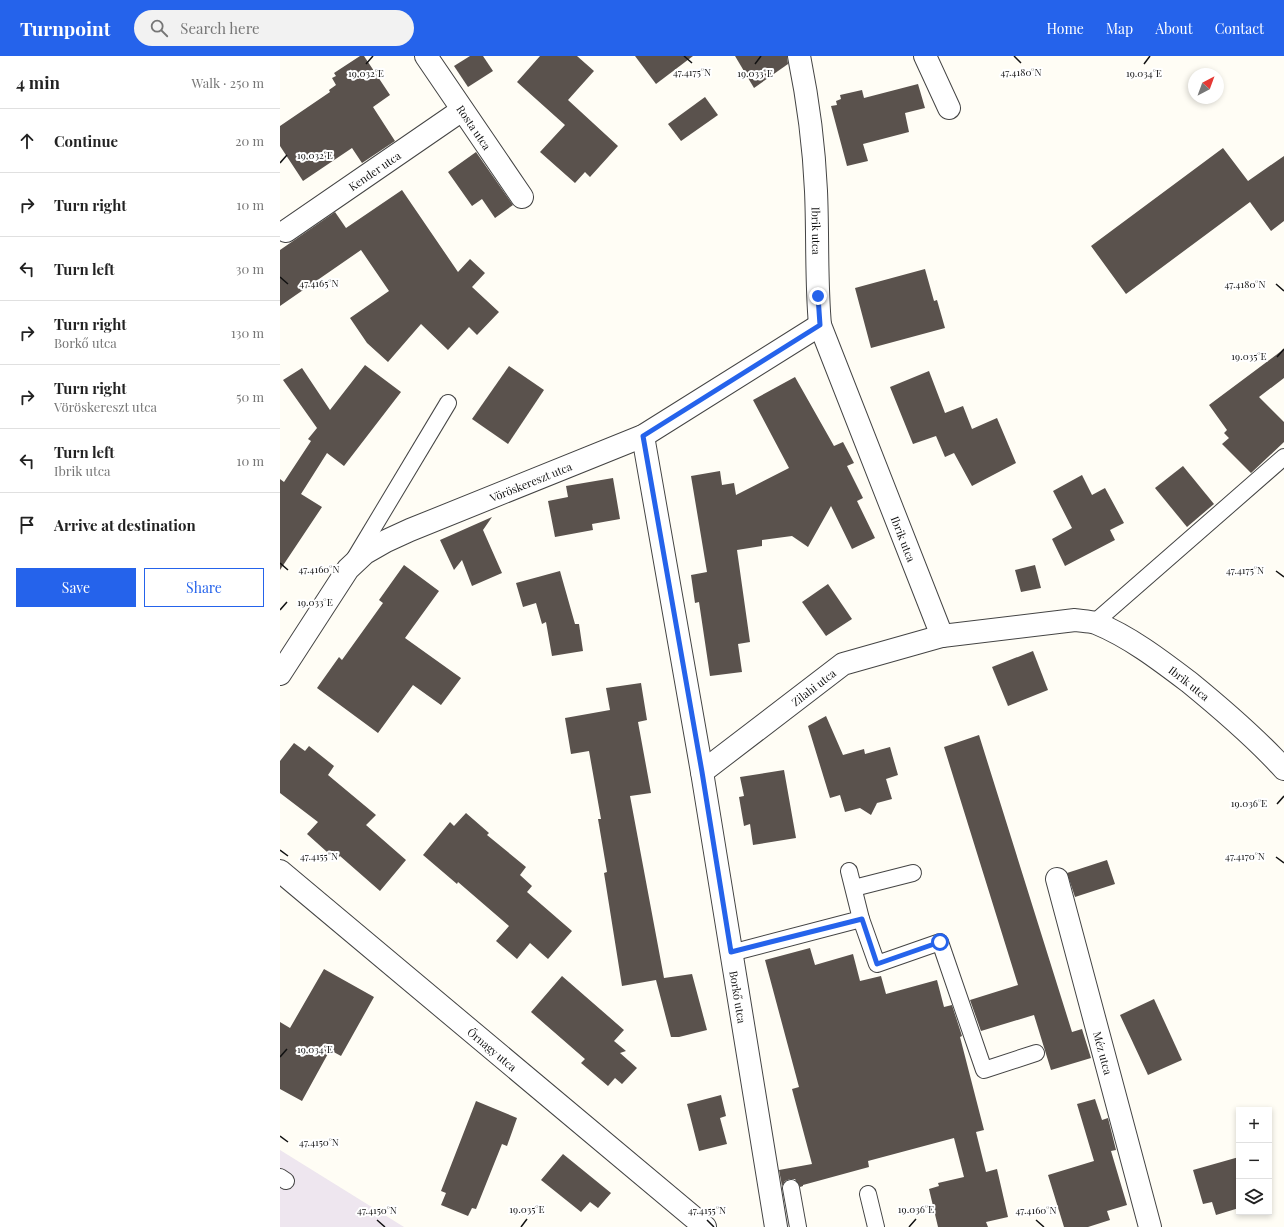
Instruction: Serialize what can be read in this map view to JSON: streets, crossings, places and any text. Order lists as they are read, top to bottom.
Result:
{
  "streets": {
    "street": [
      "Rosta utca",
      "Kender utca",
      "Ibrik utca",
      "Vöröskereszt utca",
      "Zilahi utca",
      "Borkő utca",
      "Őrnagy utca",
      "Méz utca"
    ]
  },
  "crossings": [
    ["Rosta utca", "Kender utca"],
    ["Ibrik utca", "Vöröskereszt utca"],
    ["Ibrik utca", "Zilahi utca"],
    ["Vöröskereszt utca", "Borkő utca"],
    ["Zilahi utca", "Borkő utca"]
  ],
  "north": "top right",
  "page": {
    "header": "Turnpoint",
    "search": "Search here",
    "nav": [
      "Home",
      "Map",
      "About",
      "Contact"
    ],
    "heading": ["4 min", "Walk · 250 m"],
    "list": [
      ["Continue", "20 m"],
      ["Turn right", "10 m"],
      ["Turn left", "30 m"],
      ["Turn right", "Borkő utca", "130 m"],
      ["Turn right", "Vöröskereszt utca", "50 m"],
      ["Turn left", "Ibrik utca", "10 m"],
      "Arrive at destination"
    ],
    "buttons": ["Save", "Share"],
    "map_buttons": ["+", "−"]
  },
  "coordinates": [
    "47.4175°N",
    "47.4180°N",
    "19.032°E",
    "19.033°E",
    "19.034°E",
    "47.4165°N",
    "19.035°E",
    "47.4160°N",
    "19.036°E",
    "47.4155°N",
    "47.4170°N",
    "47.4150°N"
  ]
}
